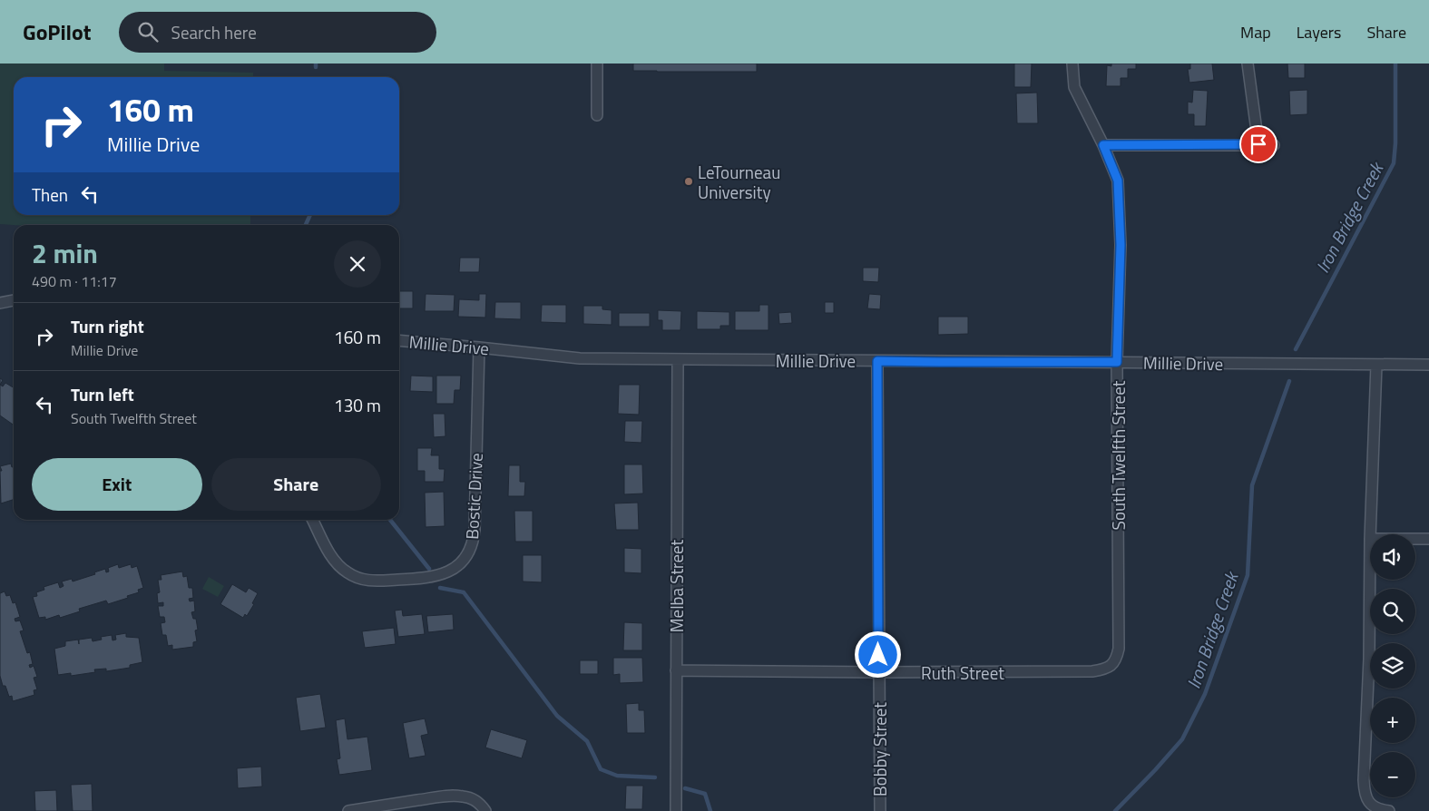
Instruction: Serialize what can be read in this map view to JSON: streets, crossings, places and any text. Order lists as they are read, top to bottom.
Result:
{
  "streets": {
    "street": [
      "Millie Drive",
      "South Twelfth Street",
      "Bostic Drive",
      "Melba Street",
      "Ruth Street",
      "Bobby Street"
    ]
  },
  "crossings": [
    ["Millie Drive", "South Twelfth Street"],
    ["Millie Drive", "Bostic Drive"],
    ["Millie Drive", "Melba Street"],
    ["Millie Drive", "Bobby Street"],
    ["South Twelfth Street", "Ruth Street"],
    ["Melba Street", "Ruth Street"],
    ["Ruth Street", "Bobby Street"]
  ],
  "water": ["Iron Bridge Creek"],
  "places": ["LeTourneau University"],
  "page": {
    "header": "GoPilot",
    "search": "Search here",
    "nav": ["Map", "Layers", "Share"],
    "turn": ["160 m", "Millie Drive"],
    "then": "Then",
    "heading": ["2 min", "490 m · 11:17"],
    "list": [
      {
        "name": "Turn right",
        "note": "Millie Drive",
        "value": "160 m"
      },
      {
        "name": "Turn left",
        "note": "South Twelfth Street",
        "value": "130 m"
      }
    ],
    "buttons": ["Exit", "Share"],
    "map_buttons": ["+", "−"]
  }
}
